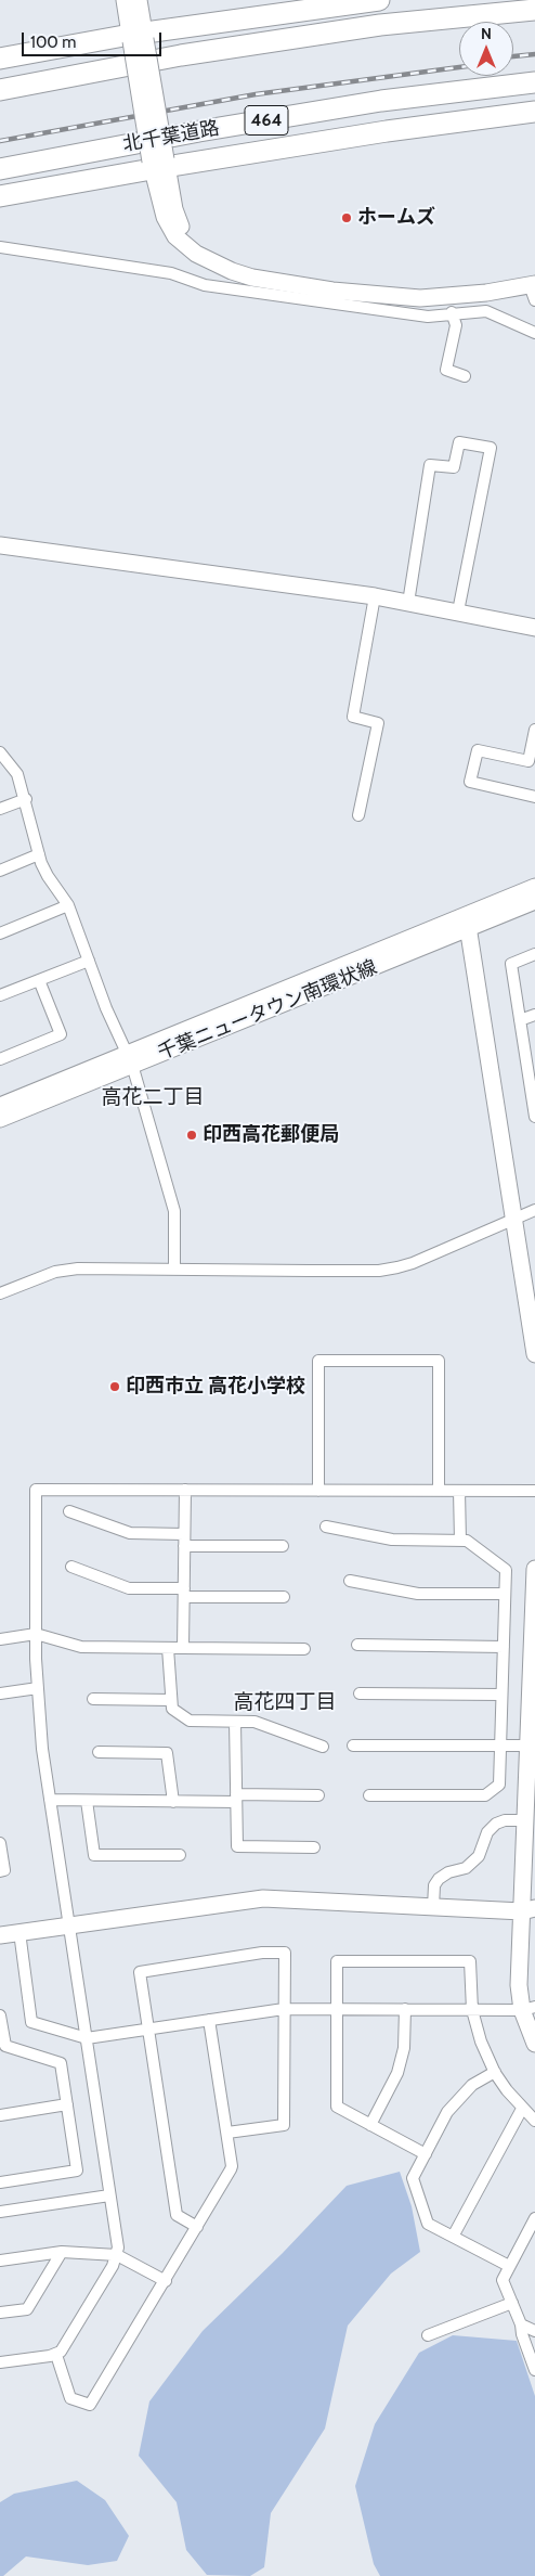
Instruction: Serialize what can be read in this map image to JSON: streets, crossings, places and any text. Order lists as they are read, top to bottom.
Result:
{
  "streets": {
    "highway": ["464", "北千葉道路"],
    "street": ["千葉ニュータウン南環状線"]
  },
  "districts": ["高花二丁目", "高花四丁目"],
  "places": ["ホームズ", "印西高花郵便局", "印西市立 高花小学校"],
  "scale_bar": "100 m",
  "north": "top"
}
